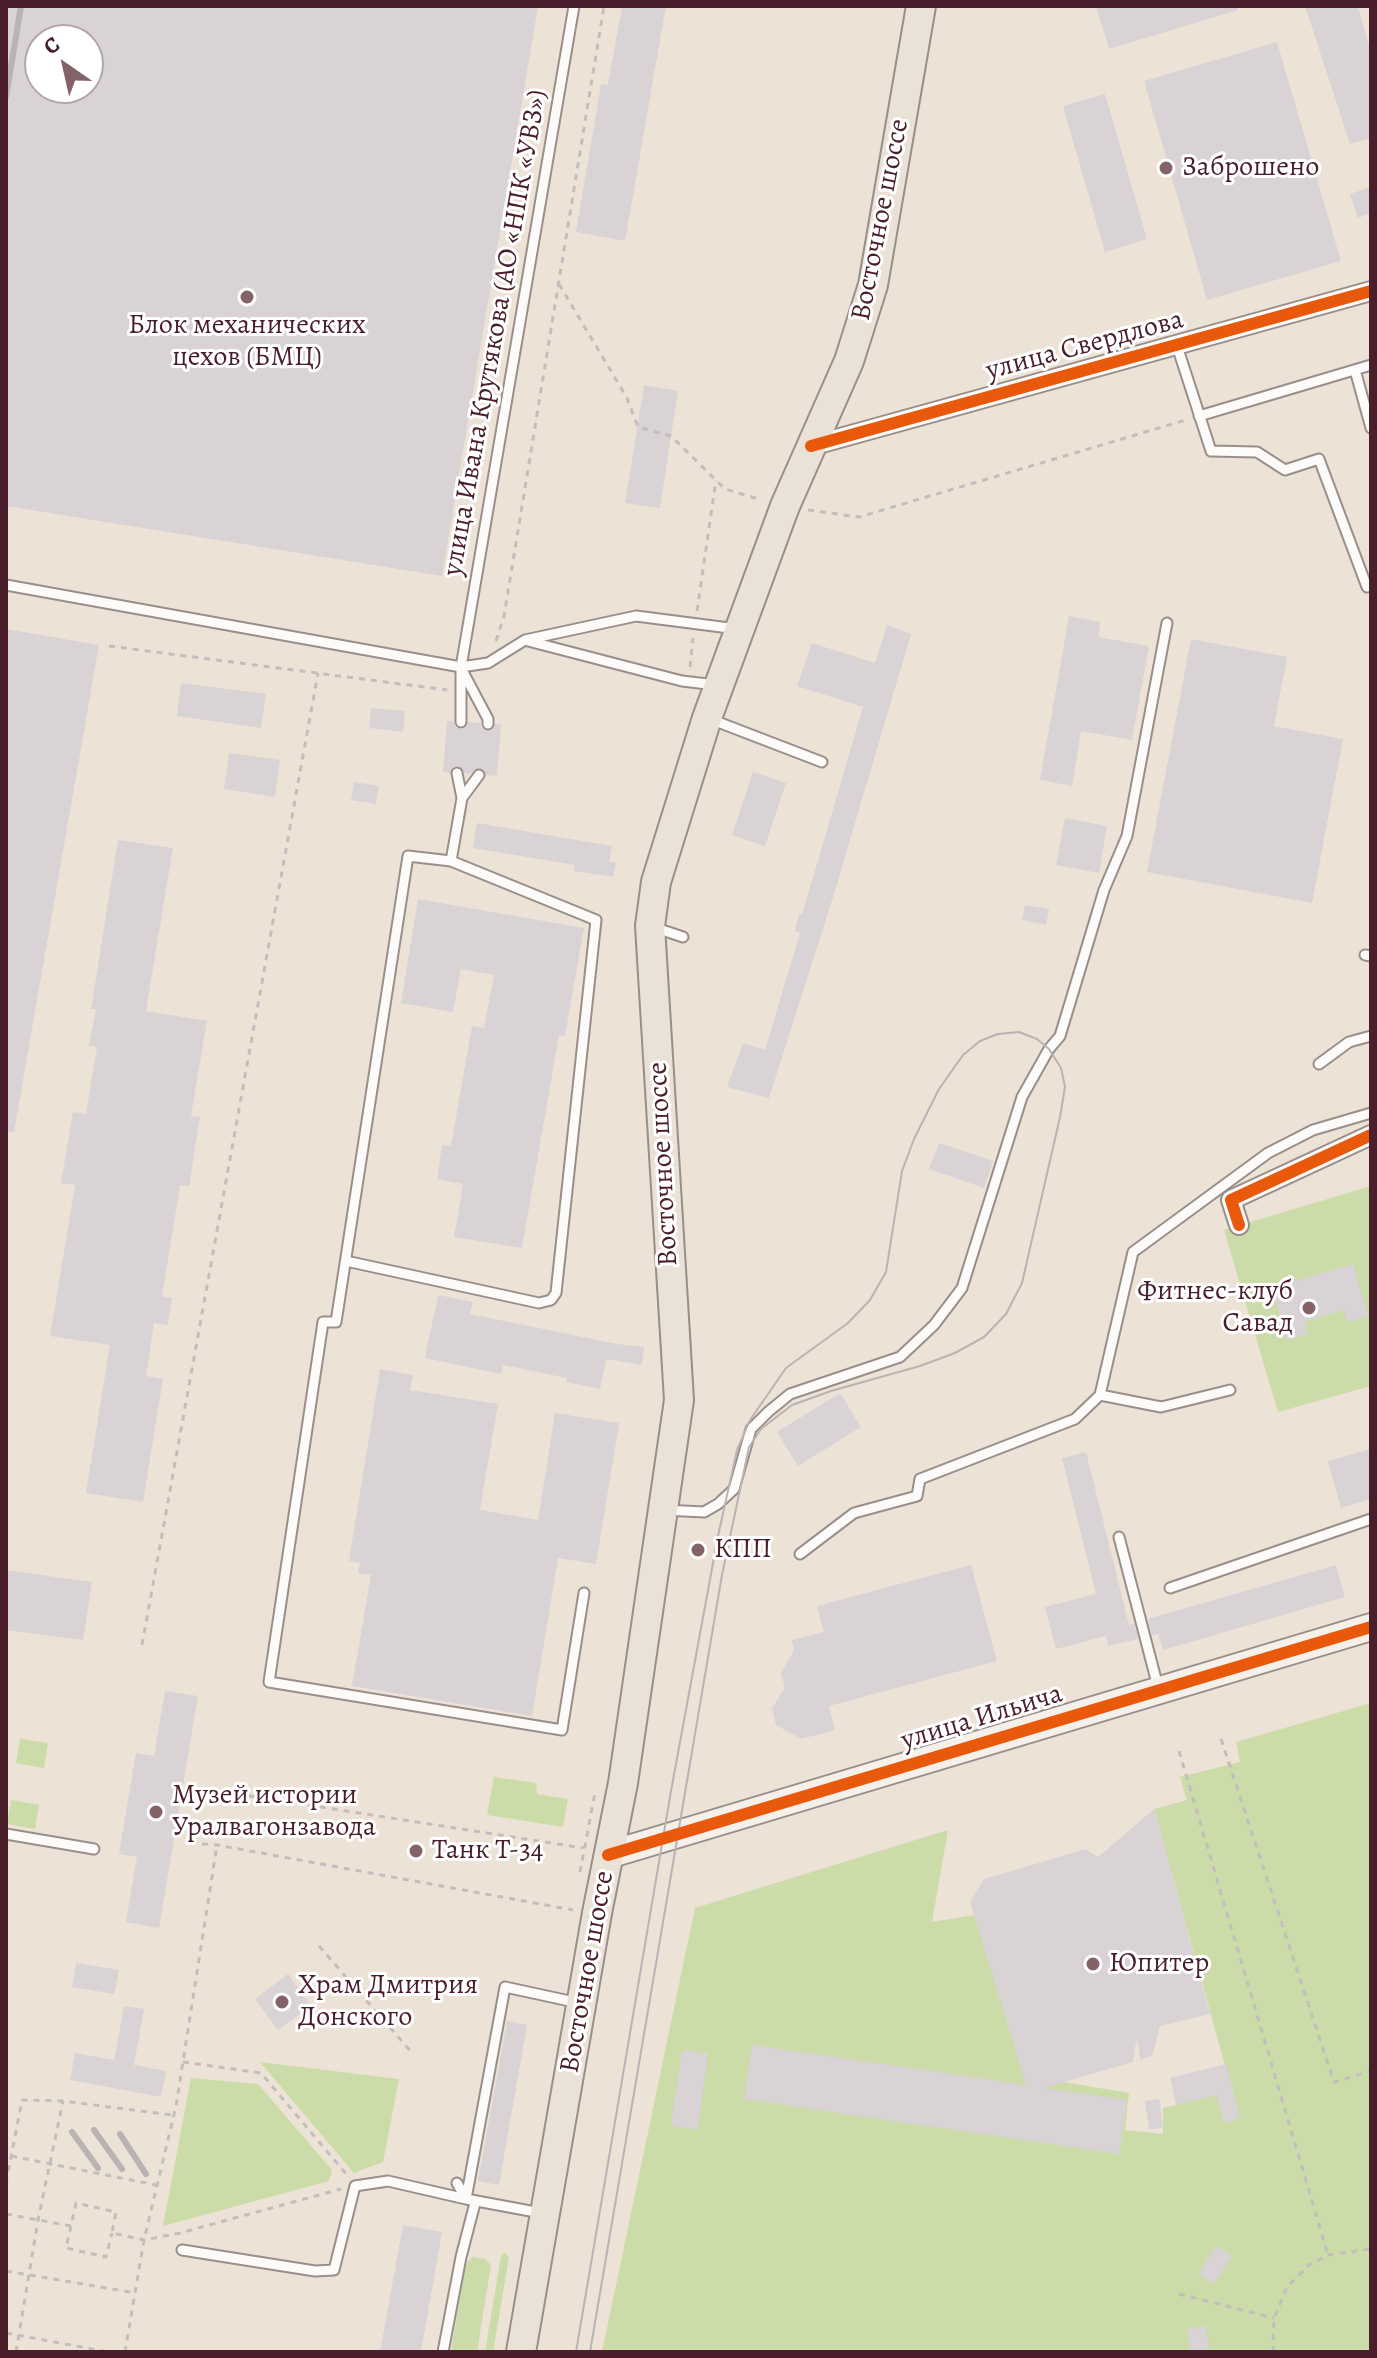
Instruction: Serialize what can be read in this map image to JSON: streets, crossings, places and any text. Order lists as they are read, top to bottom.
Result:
{
  "streets": {
    "main road": ["Восточное шоссе"],
    "street": ["улица Свердлова", "улица Ильича"],
    "lane": ["улица Ивана Крутякова (АО «НПК «УВЗ»)"]
  },
  "crossings": [
    ["Восточное шоссе", "улица Свердлова"],
    ["Восточное шоссе", "улица Ильича"]
  ],
  "places": [
    "Заброшено",
    "Блок механических цехов (БМЦ)",
    "Фитнес-клуб Савад",
    "КПП",
    "Музей истории Уралвагонзавода",
    "Танк Т-34",
    "Юпитер",
    "Храм Дмитрия Донского"
  ],
  "north": "top left"
}
